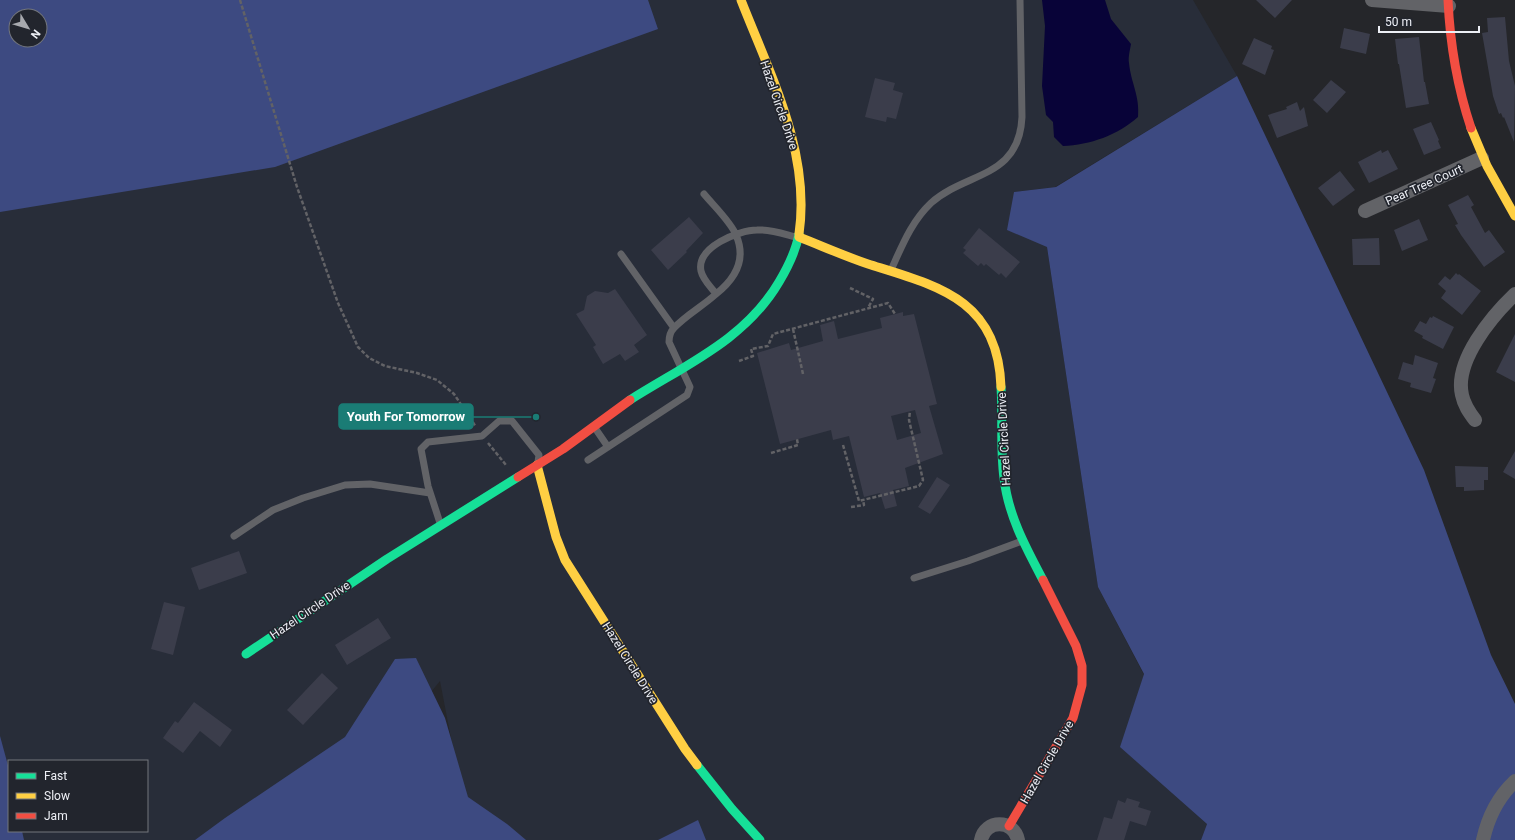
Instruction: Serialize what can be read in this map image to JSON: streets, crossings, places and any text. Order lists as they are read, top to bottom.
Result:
{
  "streets": {
    "street": ["Hazel Circle Drive", "Pear Tree Court"]
  },
  "places": ["Youth For Tomorrow"],
  "legend": ["Fast", "Slow", "Jam"],
  "scale_bar": "50 m",
  "north": "bottom right"
}
